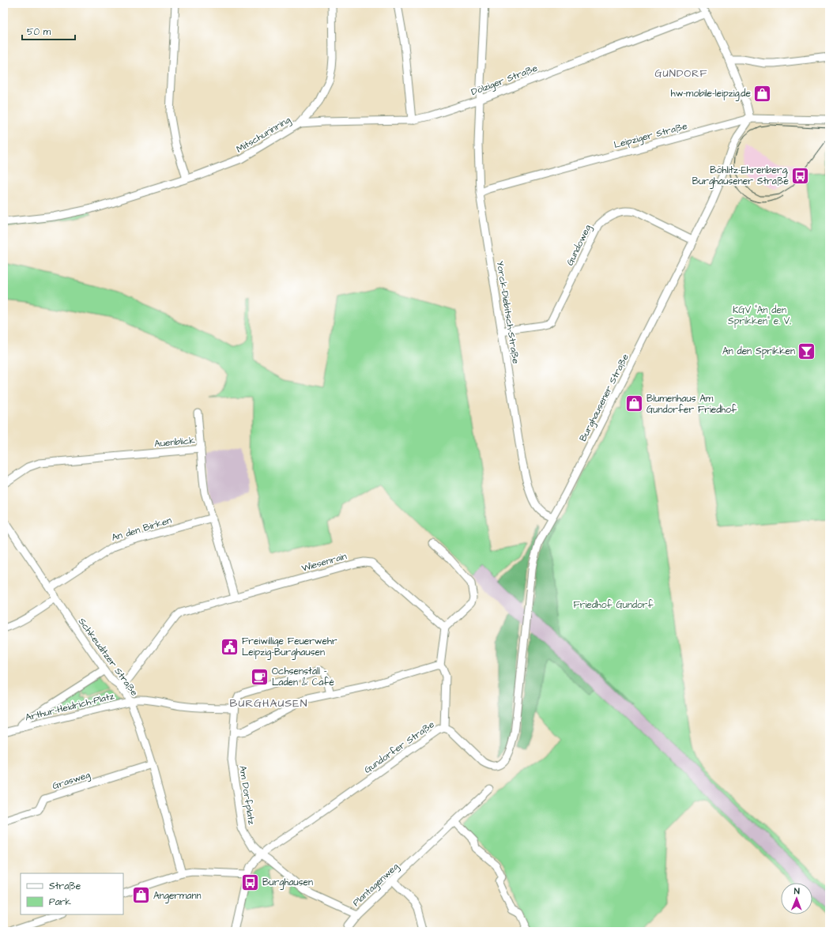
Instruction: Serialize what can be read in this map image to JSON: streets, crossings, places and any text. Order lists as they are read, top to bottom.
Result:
{
  "streets": {
    "street": [
      "Dölziger Straße",
      "Mitschurinring",
      "Leipziger Straße",
      "Gundoweg",
      "Yorck-Diebitsch-Straße",
      "Burghausener Straße",
      "Auenblick",
      "An den Birken",
      "Wiesenrain",
      "Schkeuditzer Straße",
      "Arthur-Heidrich-Platz",
      "Gundorfer Straße",
      "Grasweg",
      "Am Dorfplatz",
      "Plantagenweg"
    ]
  },
  "crossings": [
    ["Dölziger Straße", "Mitschurinring"],
    ["Dölziger Straße", "Yorck-Diebitsch-Straße"],
    ["Leipziger Straße", "Yorck-Diebitsch-Straße"],
    ["Leipziger Straße", "Burghausener Straße"],
    ["Gundoweg", "Yorck-Diebitsch-Straße"],
    ["Gundoweg", "Burghausener Straße"],
    ["Yorck-Diebitsch-Straße", "Burghausener Straße"],
    ["Burghausener Straße", "Gundorfer Straße"],
    ["Auenblick", "An den Birken"],
    ["Auenblick", "Wiesenrain"],
    ["An den Birken", "Schkeuditzer Straße"],
    ["Wiesenrain", "Schkeuditzer Straße"],
    ["Schkeuditzer Straße", "Arthur-Heidrich-Platz"],
    ["Schkeuditzer Straße", "Grasweg"],
    ["Arthur-Heidrich-Platz", "Am Dorfplatz"],
    ["Gundorfer Straße", "Am Dorfplatz"],
    ["Gundorfer Straße", "Plantagenweg"],
    ["Am Dorfplatz", "Plantagenweg"]
  ],
  "districts": ["GUNDORF", "BURGHAUSEN"],
  "parks": ["KGV \"An den Sprikken\" e. V.", "Friedhof Gundorf"],
  "places": {
    "shop": ["hw-mobile-leipzig.de", "Blumenhaus Am Gundorfer Friedhof", "Angermann"],
    "bus stop": ["Böhlitz-Ehrenberg, Burghausener Straße", "Burghausen"],
    "bar": ["An den Sprikken"],
    "public building": ["Freiwillige Feuerwehr Leipzig-Burghausen"],
    "cafe": ["Ochsenstall - Laden & Café"]
  },
  "legend": ["Straße", "Park"],
  "scale_bar": "50 m",
  "north": "top"
}
